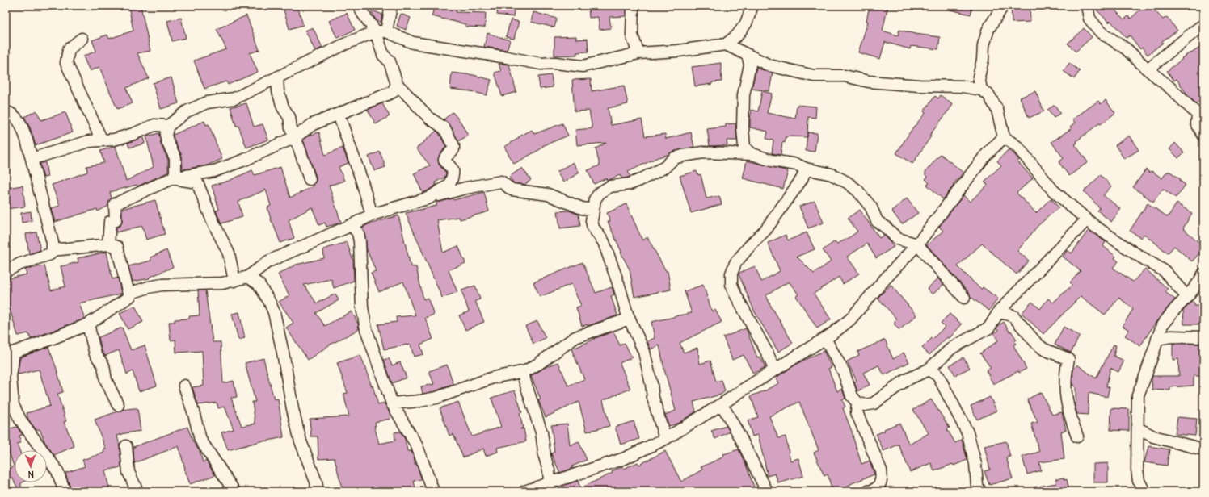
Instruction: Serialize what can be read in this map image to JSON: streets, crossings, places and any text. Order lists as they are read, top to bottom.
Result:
{
  "north": "bottom"
}
